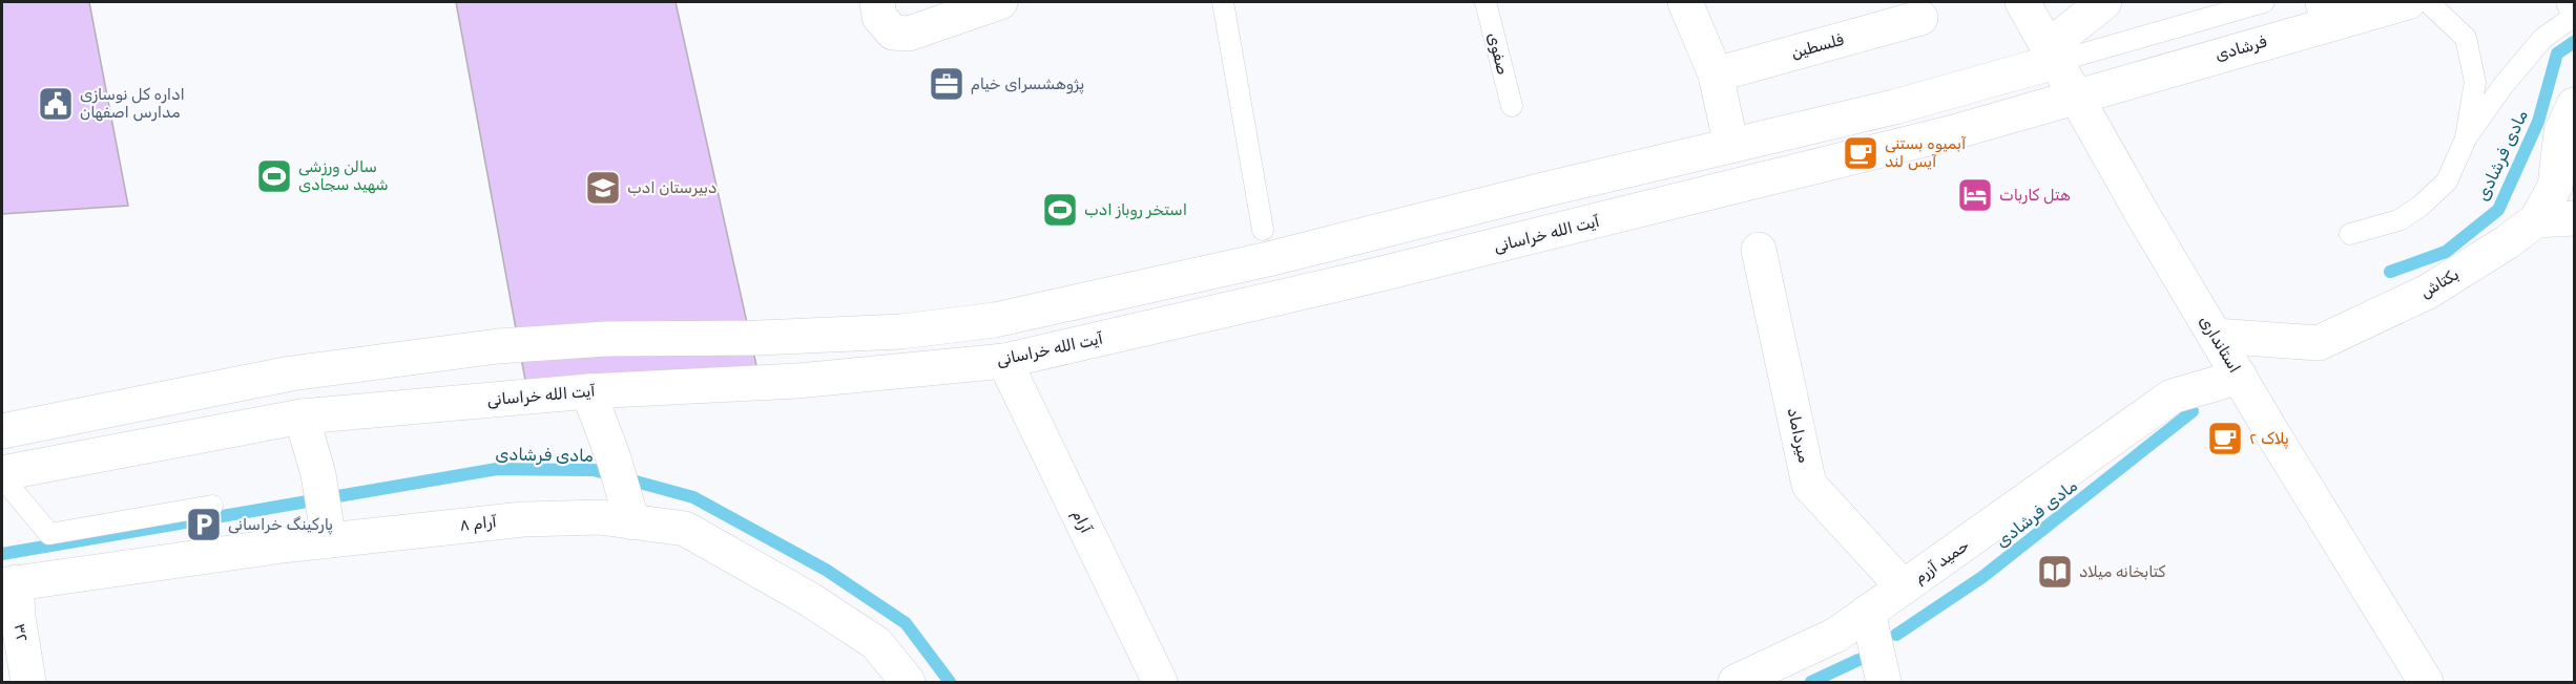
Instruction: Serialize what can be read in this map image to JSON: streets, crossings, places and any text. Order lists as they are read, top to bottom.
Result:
{
  "streets": {
    "main road": [
      "فلسطین",
      "فرشادی",
      "آیت الله خراسانی",
      "بکتاش",
      "استانداری",
      "میرداماد",
      "آرام",
      "۸ آرام",
      "حمید آزرم",
      "۳۲"
    ],
    "lane": ["صفوی"]
  },
  "crossings": [
    ["فرشادی", "آیت الله خراسانی"],
    ["فرشادی", "استانداری"],
    ["آیت الله خراسانی", "استانداری"],
    ["آیت الله خراسانی", "آرام"],
    ["بکتاش", "استانداری"],
    ["استانداری", "حمید آزرم"],
    ["میرداماد", "حمید آزرم"],
    ["۸ آرام", "۳۲"]
  ],
  "water": ["مادی فرشادی"],
  "places": {
    "office": ["پژوهشسرای خیام"],
    "public building": ["اداره کل نوسازی مدارس اصفهان"],
    "cafe": ["آبمیوه بستنی آیس لند", "پلاک ۲"],
    "sports": ["سالن ورزشی شهید سجادی", "استخر روباز ادب"],
    "school or university": ["دبیرستان ادب"],
    "hotel": ["هتل کاربات"],
    "parking": ["پارکینگ خراسانی"],
    "library": ["کتابخانه میلاد"]
  }
}
